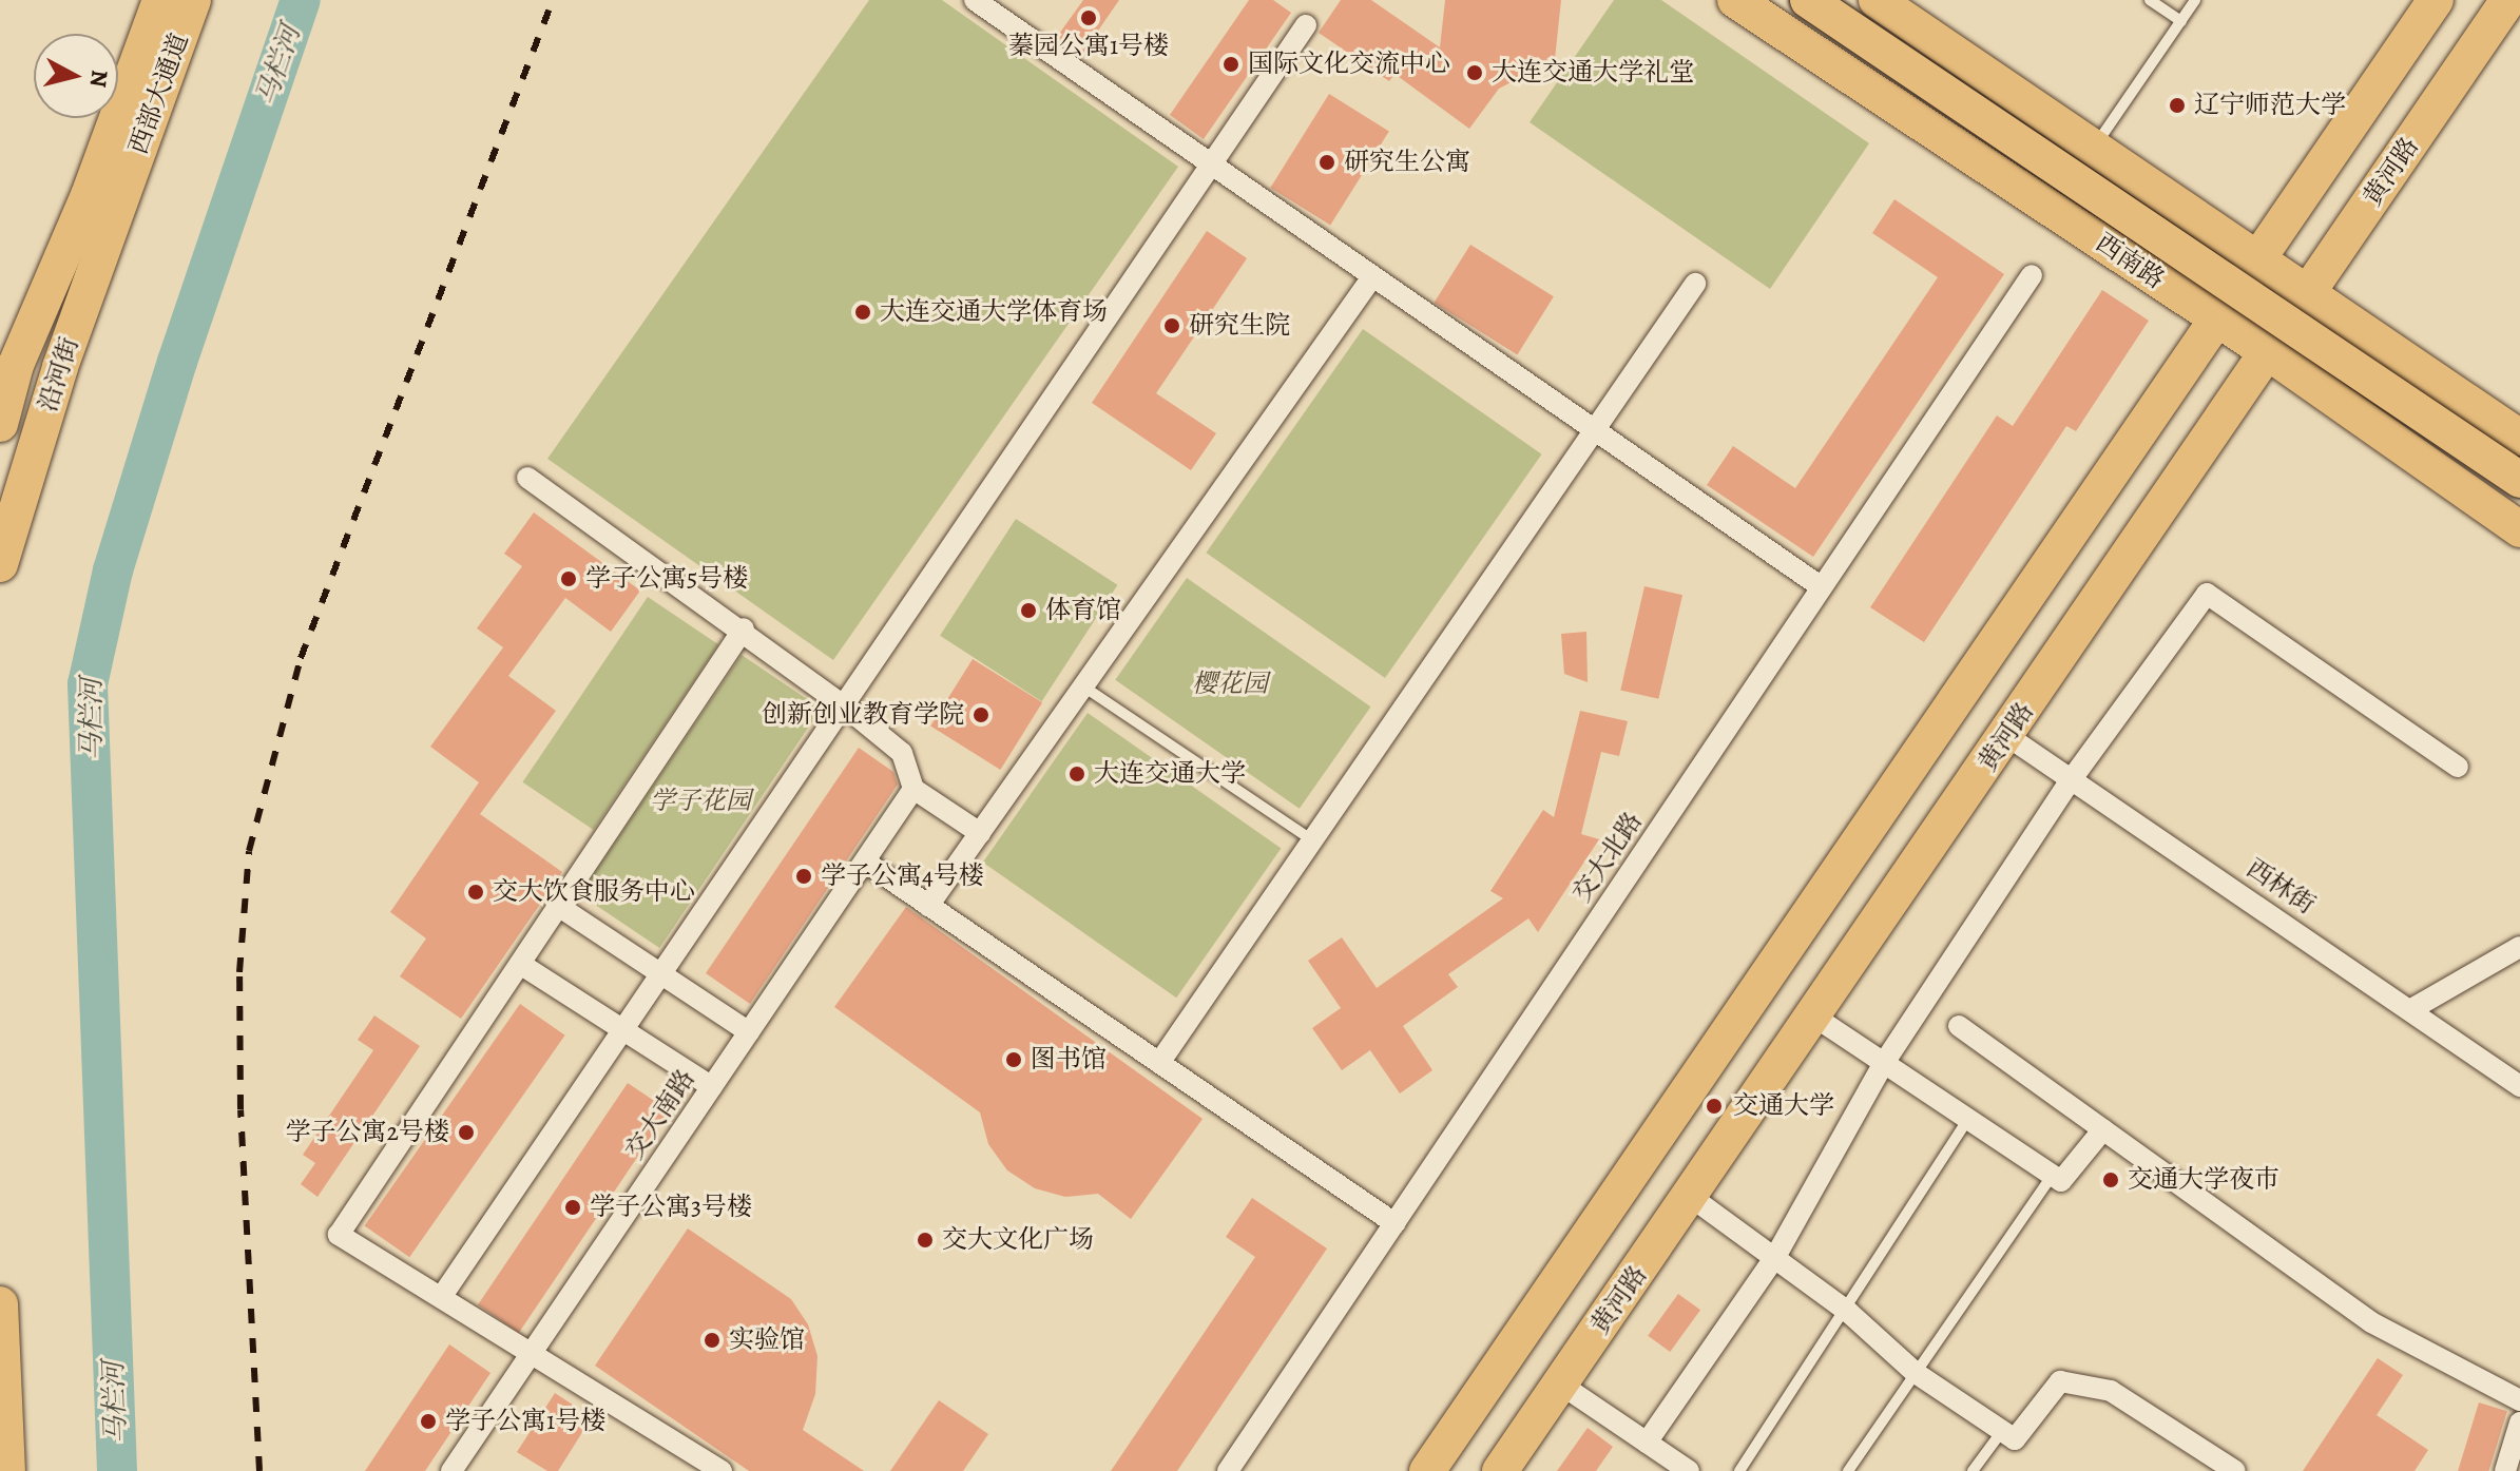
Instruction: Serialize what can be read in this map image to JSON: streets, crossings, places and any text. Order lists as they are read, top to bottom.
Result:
{
  "streets": {
    "main road": [
      "西部大通道",
      "黄河路",
      "西南路",
      "沿河街"
    ],
    "street": ["交大北路", "西林街", "交大南路"]
  },
  "crossings": [
    ["西部大通道", "沿河街"],
    ["黄河路", "西南路"],
    ["黄河路", "西林街"]
  ],
  "water": ["马栏河"],
  "parks": ["樱花园", "学子花园"],
  "places": [
    "蓁园公寓1号楼",
    "国际文化交流中心",
    "大连交通大学礼堂",
    "辽宁师范大学",
    "研究生公寓",
    "大连交通大学体育场",
    "研究生院",
    "学子公寓5号楼",
    "体育馆",
    "创新创业教育学院",
    "大连交通大学",
    "学子公寓4号楼",
    "交大饮食服务中心",
    "图书馆",
    "交通大学",
    "学子公寓2号楼",
    "交通大学夜巿",
    "学子公寓3号楼",
    "交大文化广场",
    "实验馆",
    "学子公寓1号楼"
  ],
  "north": "right"
}
